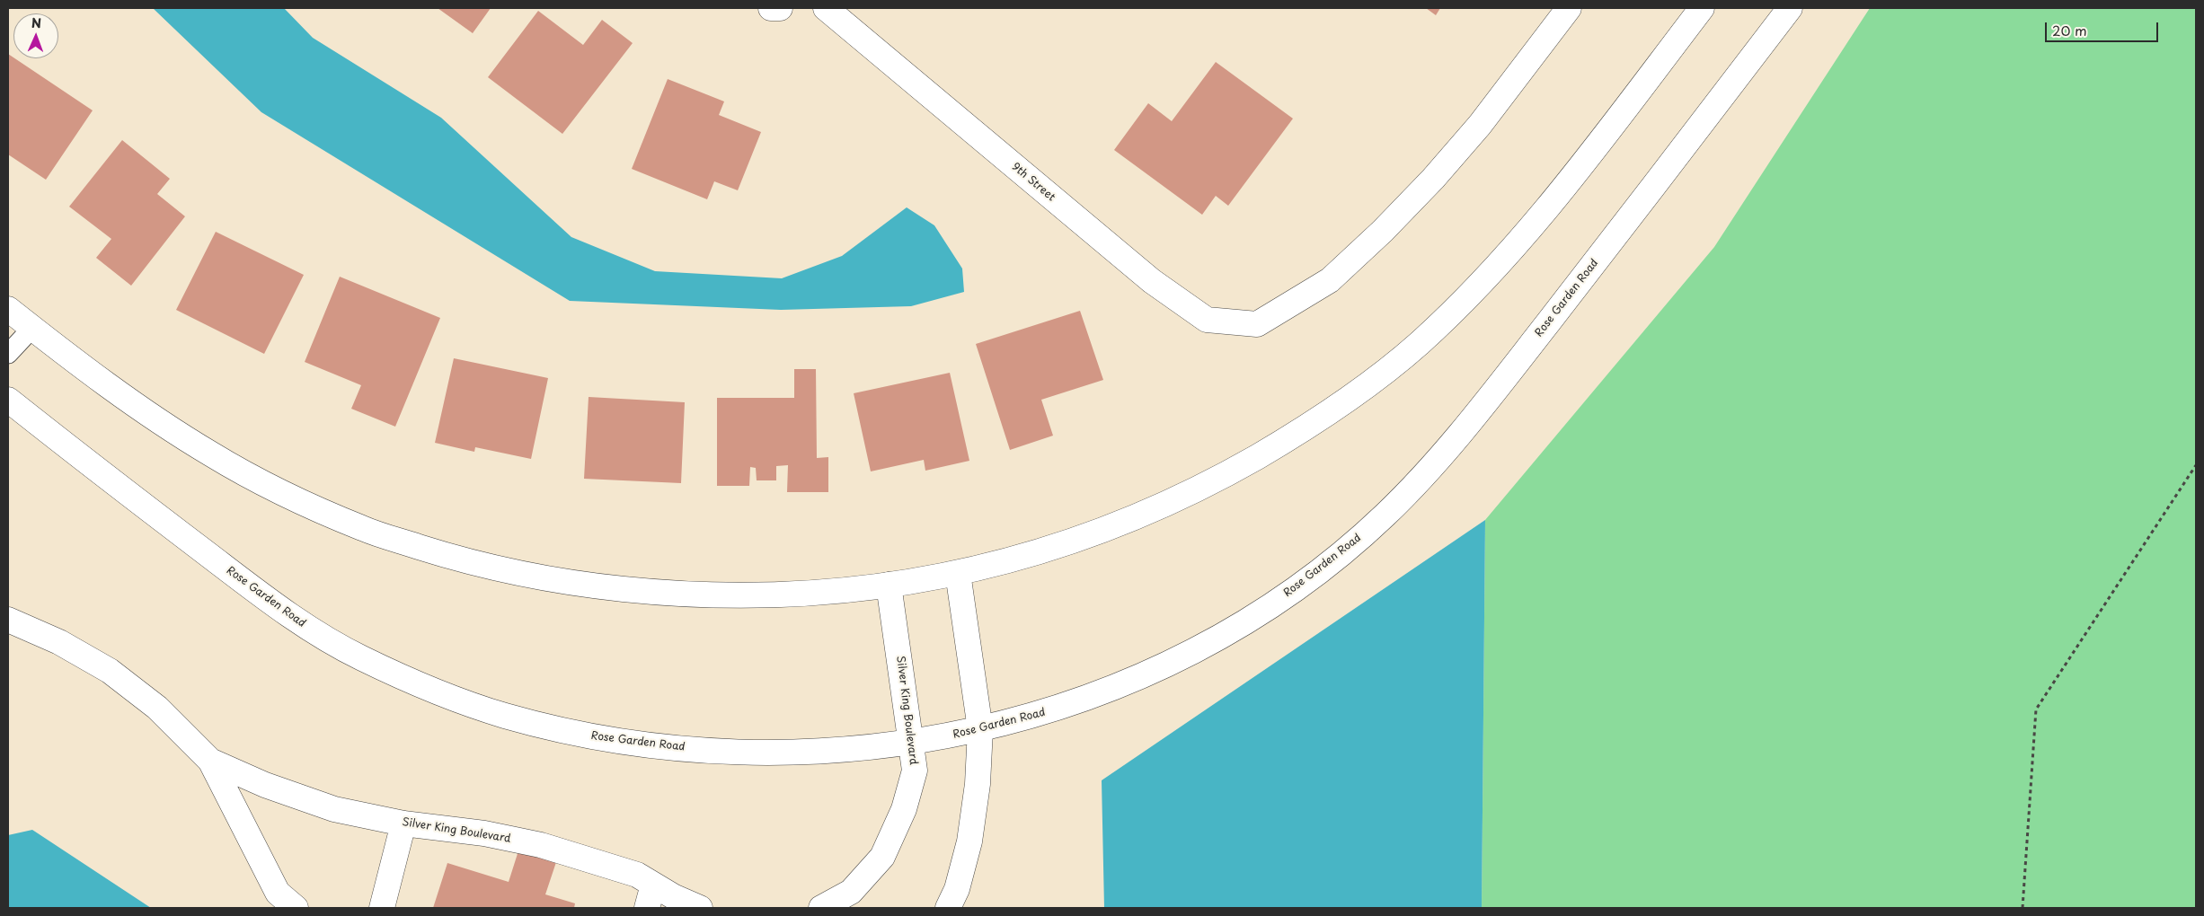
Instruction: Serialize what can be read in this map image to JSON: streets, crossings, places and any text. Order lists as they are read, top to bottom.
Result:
{
  "streets": {
    "street": ["9th Street", "Rose Garden Road", "Silver King Boulevard"]
  },
  "crossings": [
    ["Rose Garden Road", "Silver King Boulevard"]
  ],
  "scale_bar": "20 m",
  "north": "top"
}
